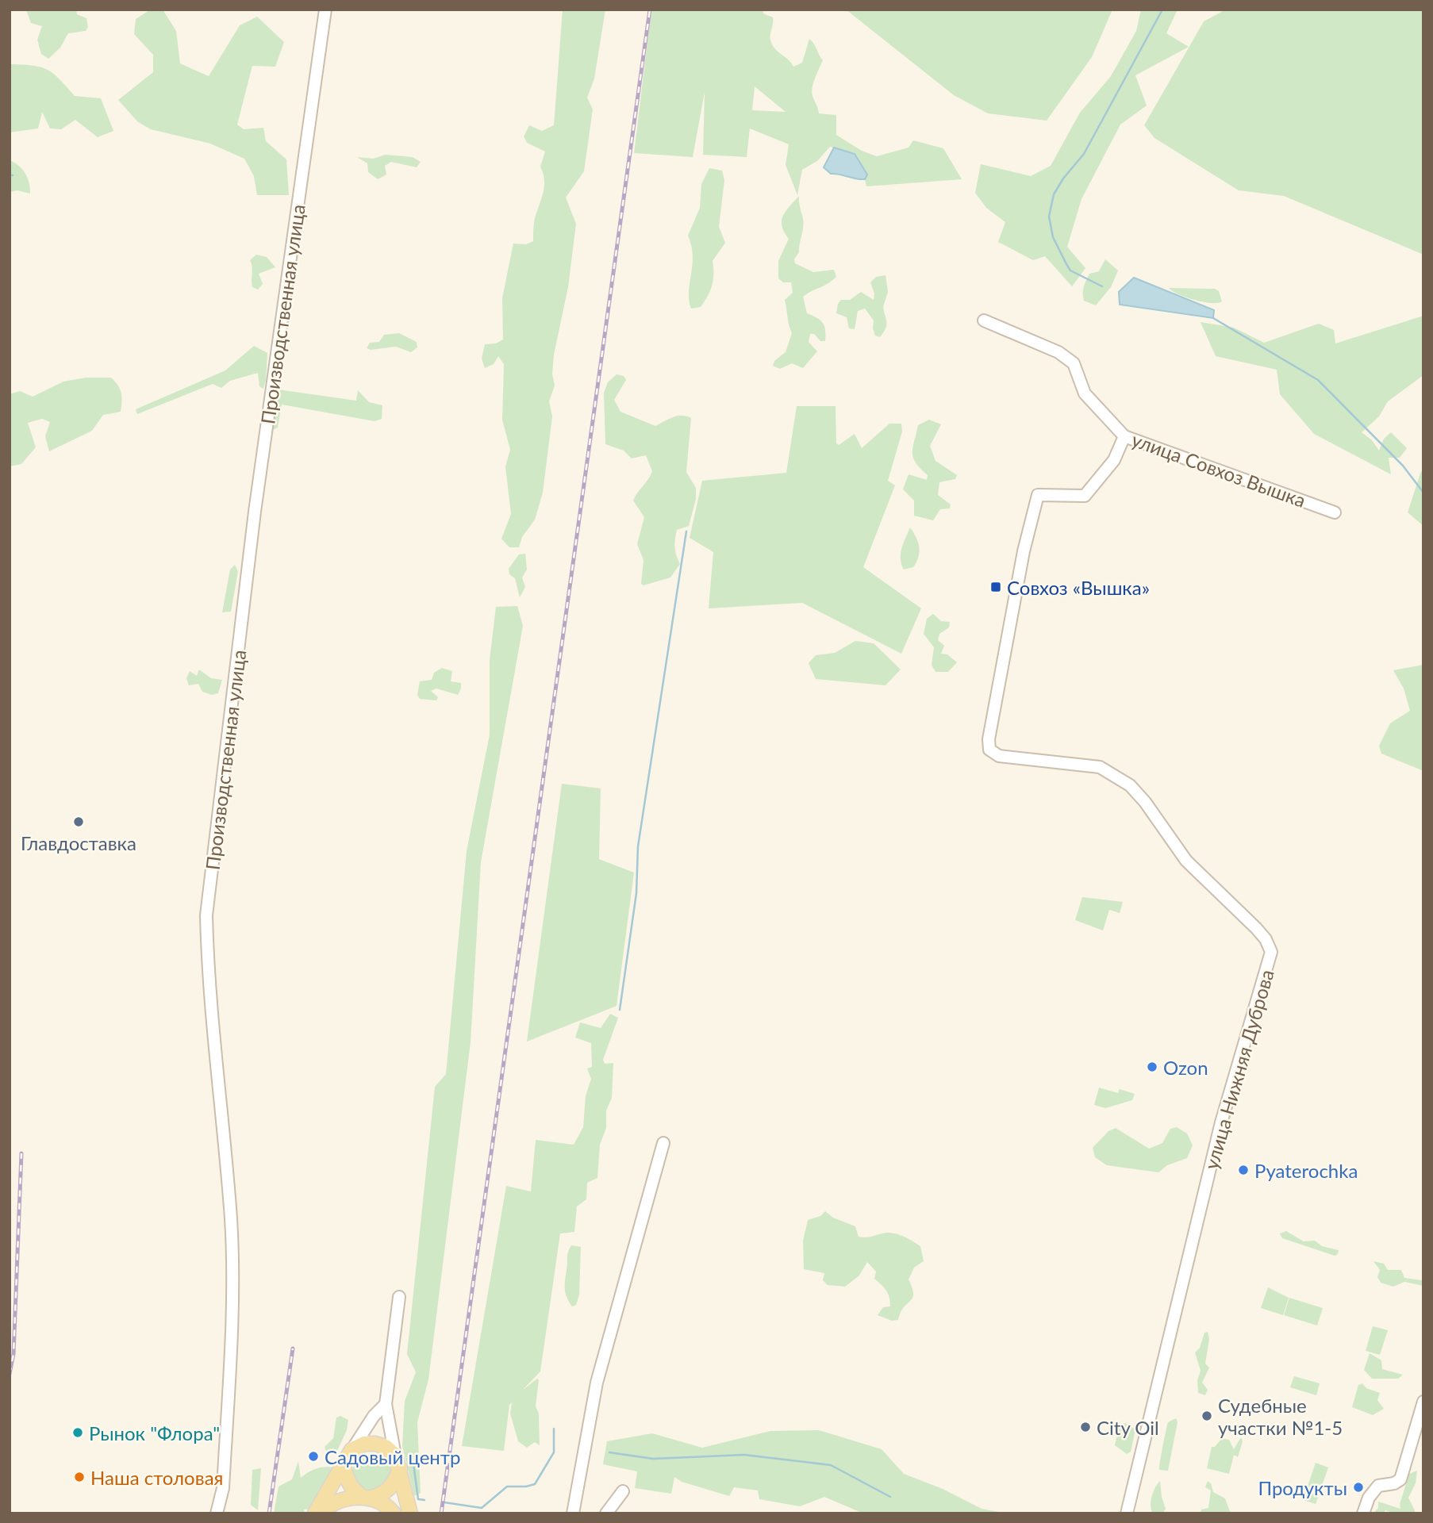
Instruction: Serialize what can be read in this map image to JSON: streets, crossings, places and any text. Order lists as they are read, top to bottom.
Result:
{
  "streets": {
    "street": ["Производственная улица", "улица Совхоз Вышка", "улица Нижняя Дуброва"]
  },
  "crossings": [
    ["улица Совхоз Вышка", "улица Нижняя Дуброва"]
  ],
  "places": {
    "transit": ["Совхоз «Вышка»"],
    "other": [
      "Главдоставка",
      "Ozon",
      "Pyaterochka",
      "Судебные участки №1-5",
      "City Oil",
      "Рынок \"Флора\"",
      "Садовый центр",
      "Наша столовая",
      "Продукты"
    ]
  }
}
